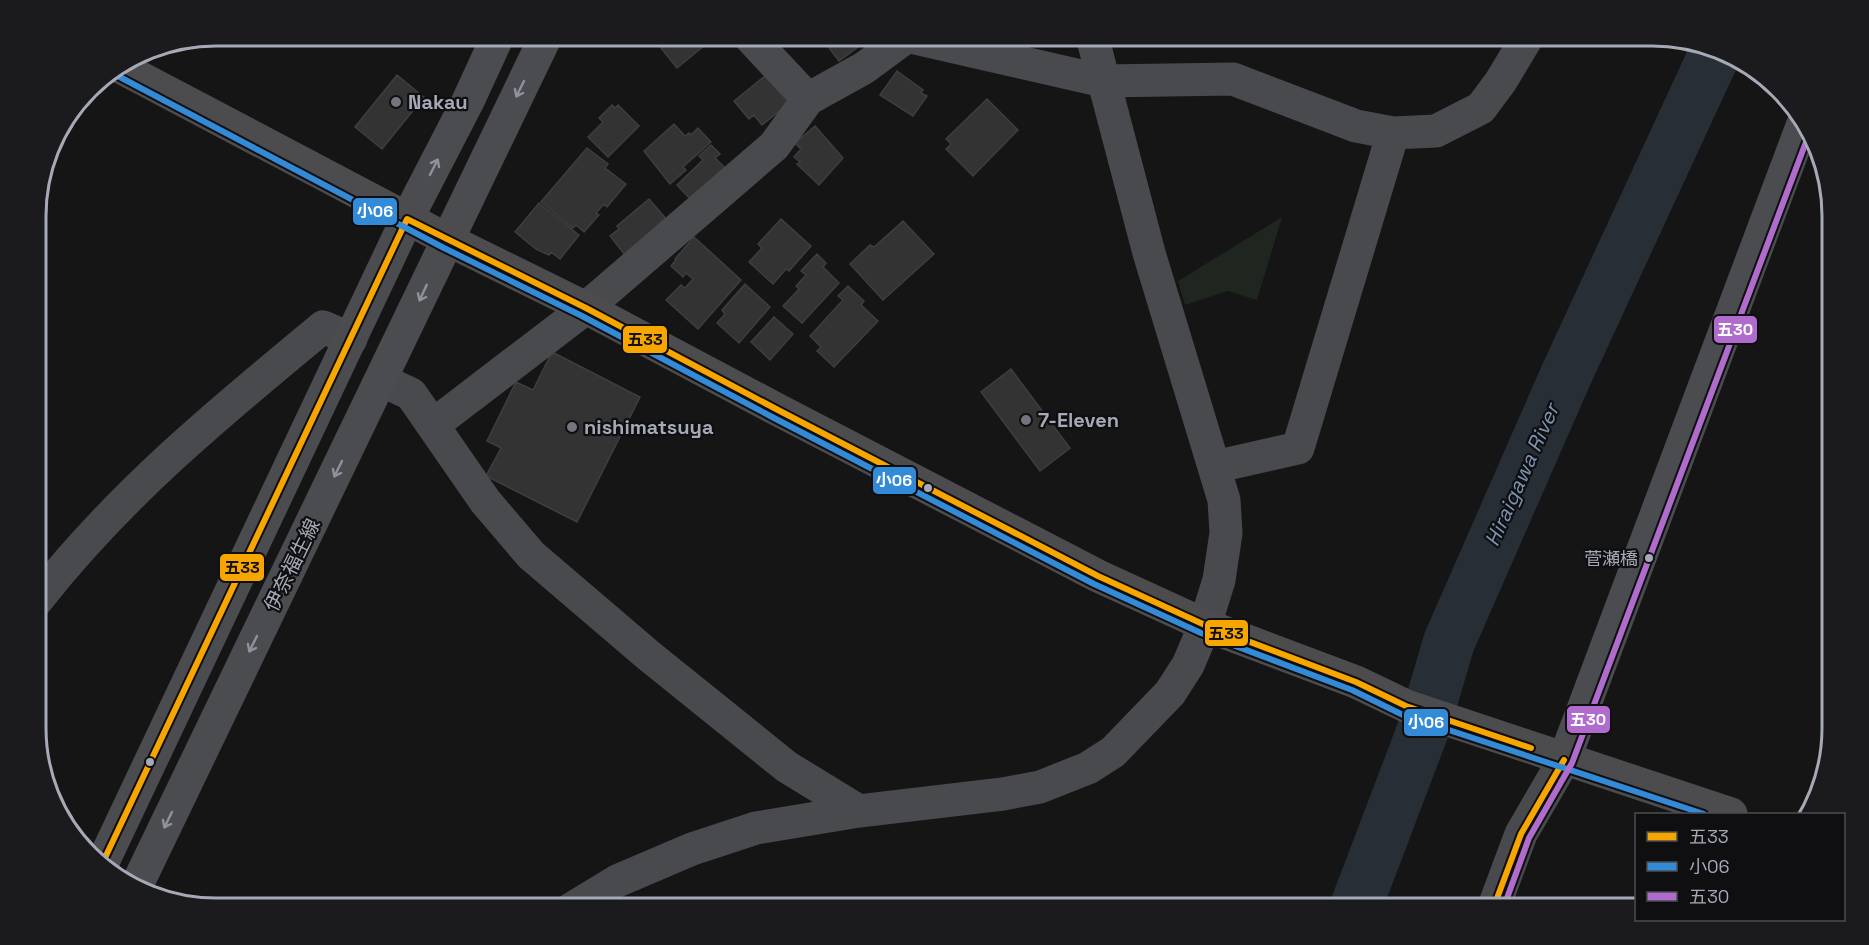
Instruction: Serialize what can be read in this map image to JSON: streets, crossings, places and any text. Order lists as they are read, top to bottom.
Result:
{
  "streets": {
    "main road": ["伊奈福生線"]
  },
  "water": ["Hiraigawa River"],
  "places": [
    "Nakau",
    "7-Eleven",
    "nishimatsuya",
    "菅瀬橋"
  ],
  "lines": ["transit line 小06", "transit line 五30", "transit line 五33"],
  "legend": ["五33", "小06", "五30"]
}
